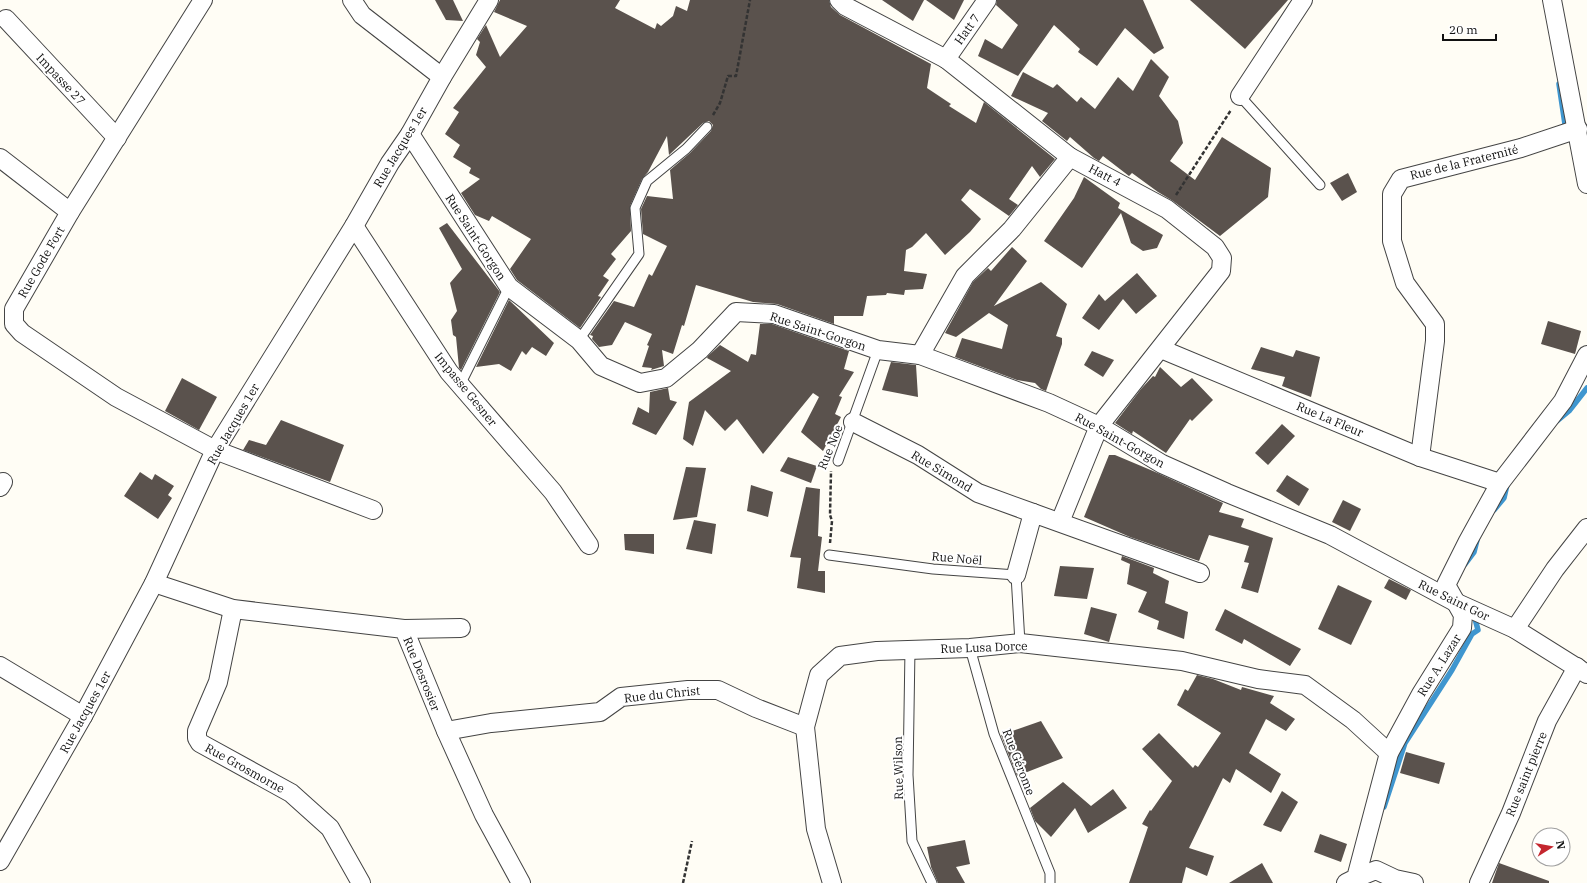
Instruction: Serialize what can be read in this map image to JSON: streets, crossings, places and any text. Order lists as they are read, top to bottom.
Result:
{
  "streets": {
    "street": [
      "Hatt 7",
      "Impasse 27",
      "Rue Jacques 1er",
      "Rue de la Fraternité",
      "Hatt 4",
      "Rue Saint-Gorgon",
      "Rue Gode Fort",
      "Impasse Gesner",
      "Rue La Fleur",
      "Rue Simond",
      "Rue Saint Gor",
      "Rue Lusa Dorce",
      "Rue A. Lazar",
      "Rue Desrosier",
      "Rue du Christ",
      "Rue Grosmorne",
      "Rue saint pierre"
    ],
    "lane": [
      "Rue Noe",
      "Rue Noël",
      "Rue Gérome",
      "Rue Wilson"
    ]
  },
  "crossings": [
    ["Hatt 7", "Hatt 4"],
    ["Impasse 27", "Rue Gode Fort"],
    ["Rue Jacques 1er", "Rue Saint-Gorgon"],
    ["Rue Jacques 1er", "Rue Gode Fort"],
    ["Rue Jacques 1er", "Impasse Gesner"],
    ["Rue Jacques 1er", "Rue Desrosier"],
    ["Rue de la Fraternité", "Rue La Fleur"],
    ["Hatt 4", "Rue Saint-Gorgon"],
    ["Hatt 4", "Rue La Fleur"],
    ["Hatt 4", "Rue Simond"],
    ["Rue Saint-Gorgon", "Rue Noe"],
    ["Rue Saint-Gorgon", "Rue Saint Gor"],
    ["Rue La Fleur", "Rue A. Lazar"],
    ["Rue Noe", "Rue Simond"],
    ["Rue Noe", "Rue Noël"],
    ["Rue Saint Gor", "Rue A. Lazar"],
    ["Rue Saint Gor", "Rue saint pierre"],
    ["Rue Lusa Dorce", "Rue A. Lazar"],
    ["Rue Lusa Dorce", "Rue du Christ"],
    ["Rue Lusa Dorce", "Rue Gérome"],
    ["Rue Lusa Dorce", "Rue Wilson"],
    ["Rue Desrosier", "Rue du Christ"],
    ["Rue Desrosier", "Rue Grosmorne"]
  ],
  "scale_bar": "20 m",
  "north": "right"
}
